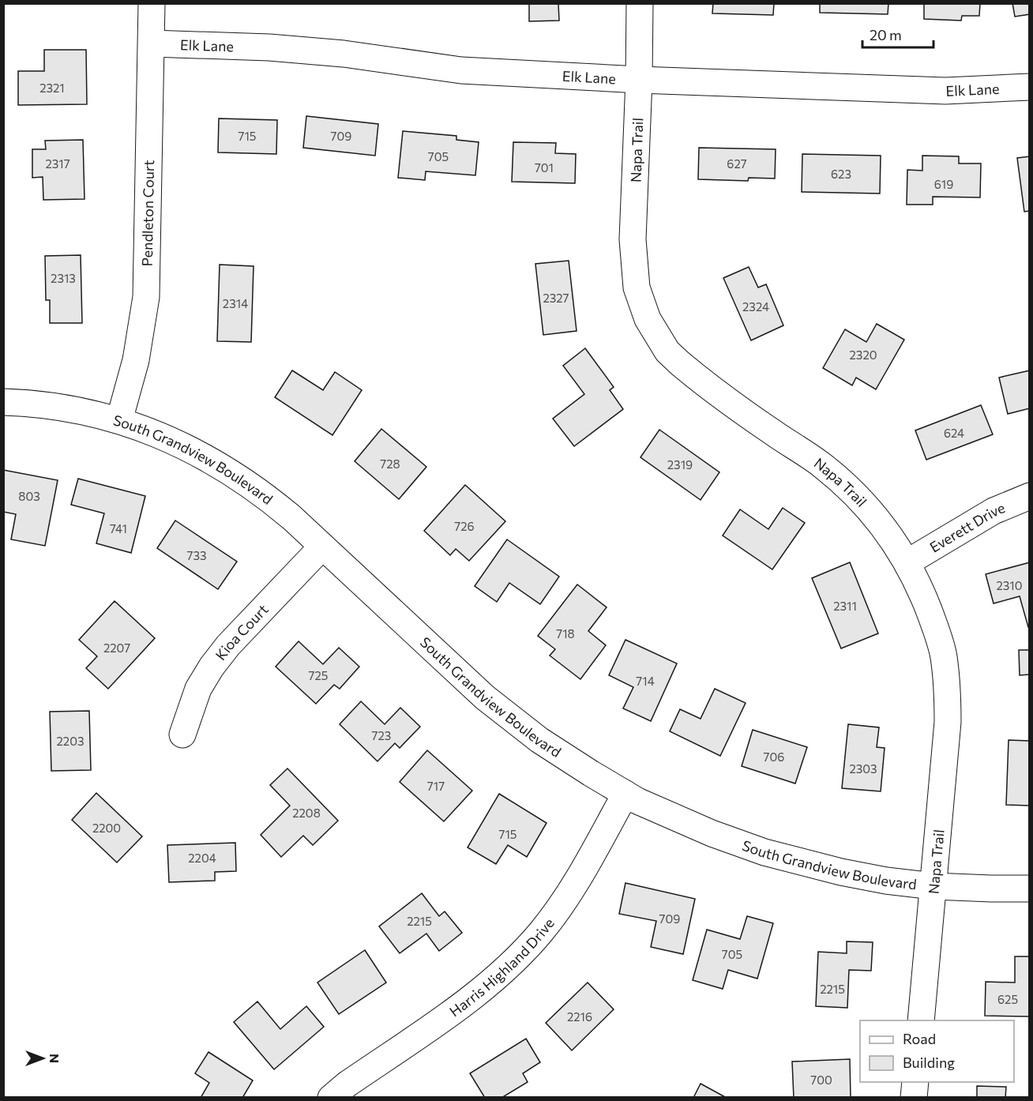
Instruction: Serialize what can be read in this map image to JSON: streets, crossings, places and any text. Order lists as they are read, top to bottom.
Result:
{
  "streets": {
    "street": [
      "Elk Lane",
      "Napa Trail",
      "Pendleton Court",
      "South Grandview Boulevard",
      "Everett Drive",
      "Kioa Court",
      "Harris Highland Drive"
    ]
  },
  "crossings": [
    ["Elk Lane", "Napa Trail"],
    ["Elk Lane", "Pendleton Court"],
    ["Napa Trail", "South Grandview Boulevard"],
    ["Napa Trail", "Everett Drive"],
    ["Pendleton Court", "South Grandview Boulevard"],
    ["South Grandview Boulevard", "Kioa Court"],
    ["South Grandview Boulevard", "Harris Highland Drive"]
  ],
  "house_numbers": [
    "2321",
    "715",
    "709",
    "705",
    "2317",
    "627",
    "701",
    "623",
    "619",
    "2313",
    "2327",
    "2314",
    "2324",
    "2320",
    "624",
    "728",
    "2319",
    "803",
    "726",
    "741",
    "733",
    "2310",
    "2311",
    "718",
    "2207",
    "725",
    "714",
    "723",
    "2203",
    "706",
    "2303",
    "717",
    "2208",
    "2200",
    "715",
    "2204",
    "709",
    "2215",
    "705",
    "2215",
    "625",
    "2216",
    "700"
  ],
  "legend": ["Road", "Building"],
  "scale_bar": "20 m",
  "north": "right"
}
